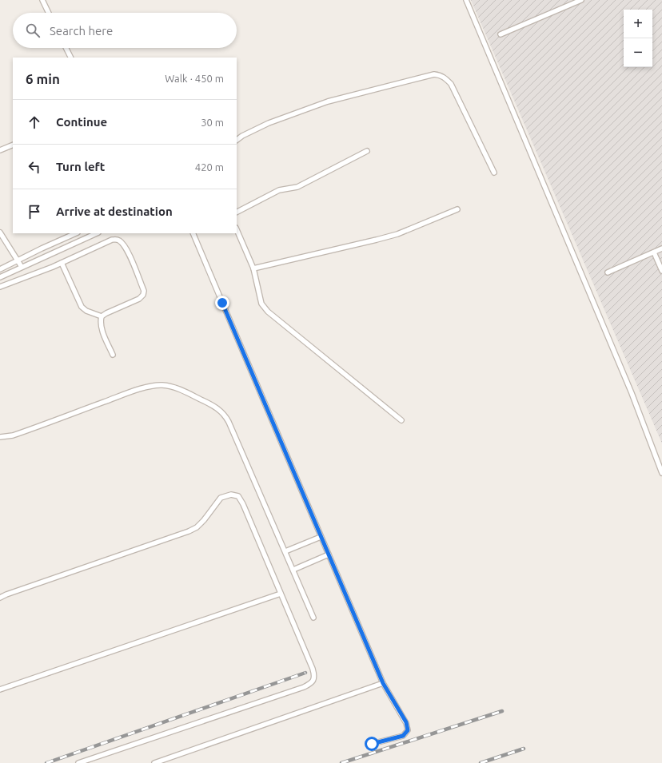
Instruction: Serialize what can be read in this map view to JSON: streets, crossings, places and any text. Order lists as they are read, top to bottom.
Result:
{
  "page": {
    "map_buttons": ["+", "−"],
    "search": "Search here",
    "heading": ["6 min", "Walk · 450 m"],
    "list": [
      ["Continue", "30 m"],
      ["Turn left", "420 m"],
      "Arrive at destination"
    ]
  }
}
